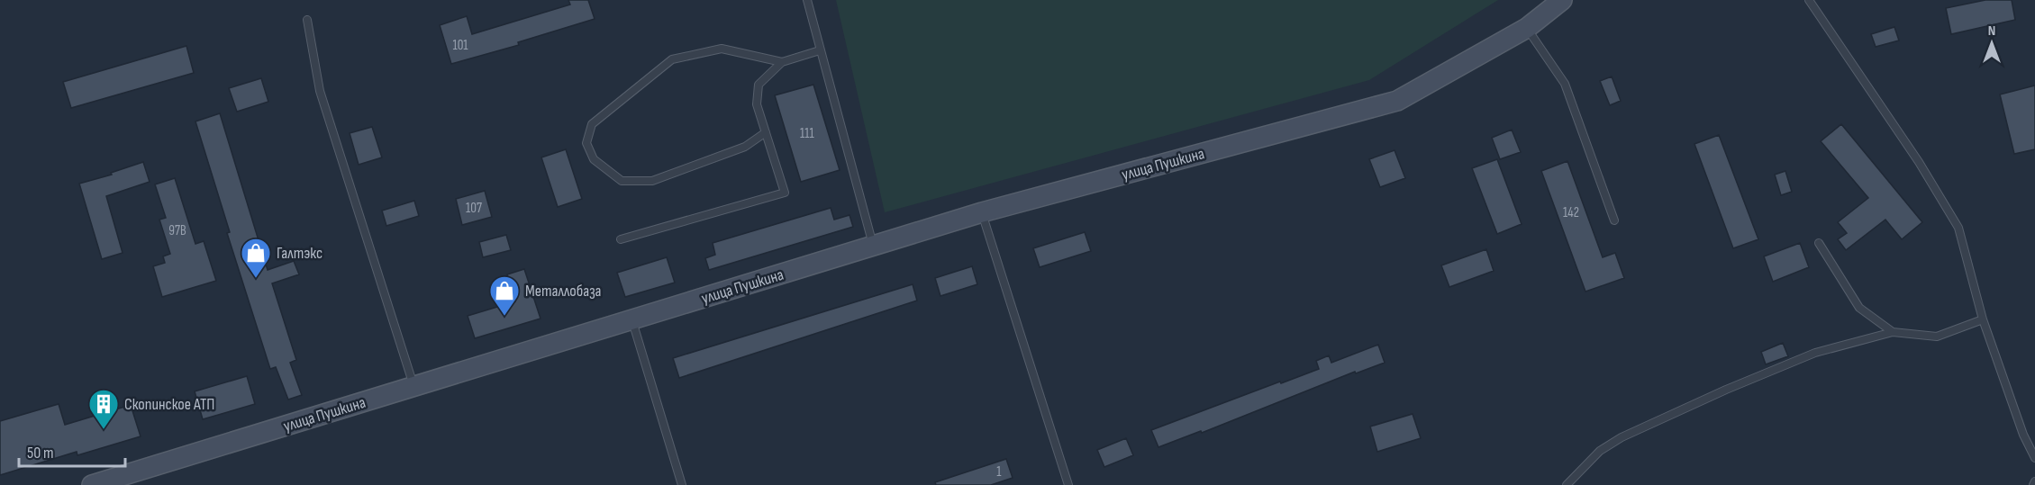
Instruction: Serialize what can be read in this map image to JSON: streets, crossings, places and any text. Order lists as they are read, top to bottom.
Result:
{
  "streets": {
    "main road": ["улица Пушкина"]
  },
  "places": {
    "shop": ["Галтэкс", "Металлобаза"],
    "building": ["Скопинское АТП"]
  },
  "house_numbers": [
    "101",
    "111",
    "107",
    "142",
    "97В",
    "1"
  ],
  "scale_bar": "50 m",
  "north": "top"
}
